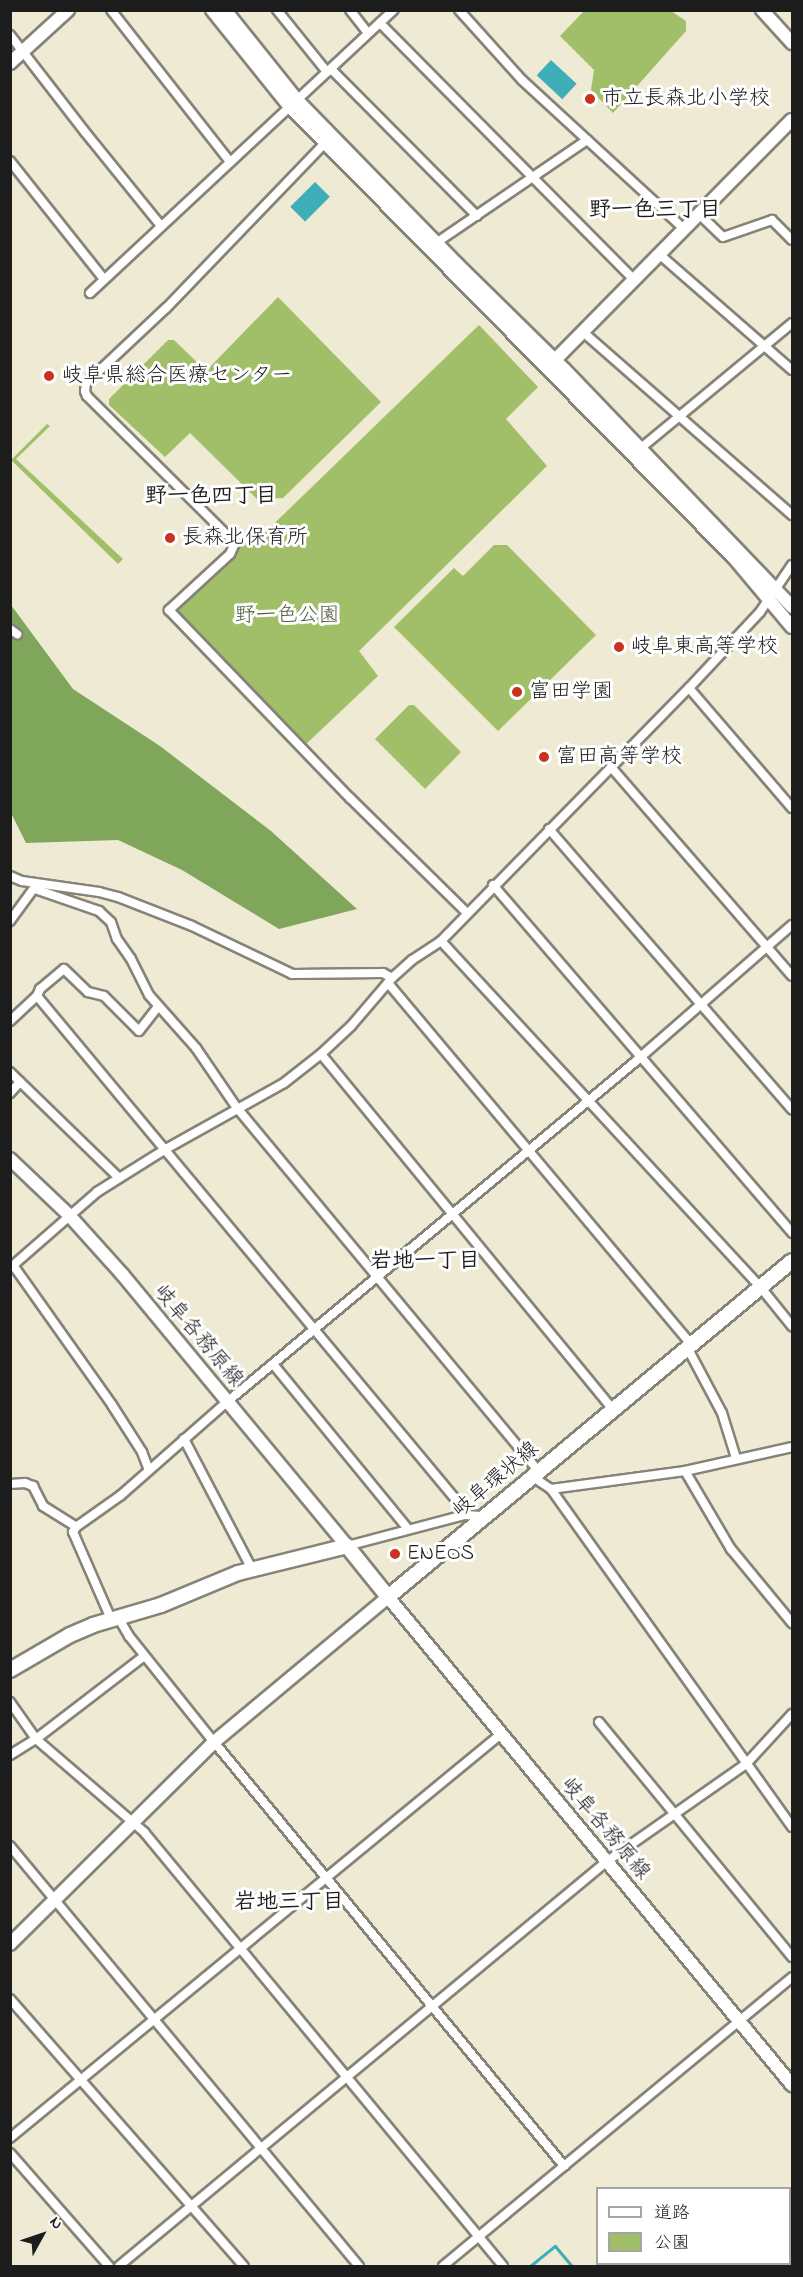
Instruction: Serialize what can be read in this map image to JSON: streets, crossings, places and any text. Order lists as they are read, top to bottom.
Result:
{
  "streets": {
    "main road": ["岐阜環状線"],
    "street": ["岐阜各務原線"]
  },
  "crossings": [
    ["岐阜各務原線", "岐阜環状線"]
  ],
  "districts": [
    "野一色三丁目",
    "野一色四丁目",
    "岩地一丁目",
    "岩地三丁目"
  ],
  "parks": ["野一色公園"],
  "places": [
    "市立長森北小学校",
    "岐阜県総合医療センター",
    "長森北保育所",
    "岐阜東高等学校",
    "富田学園",
    "富田高等学校",
    "ENEOS"
  ],
  "legend": ["道路", "公園"],
  "north": "top right"
}
